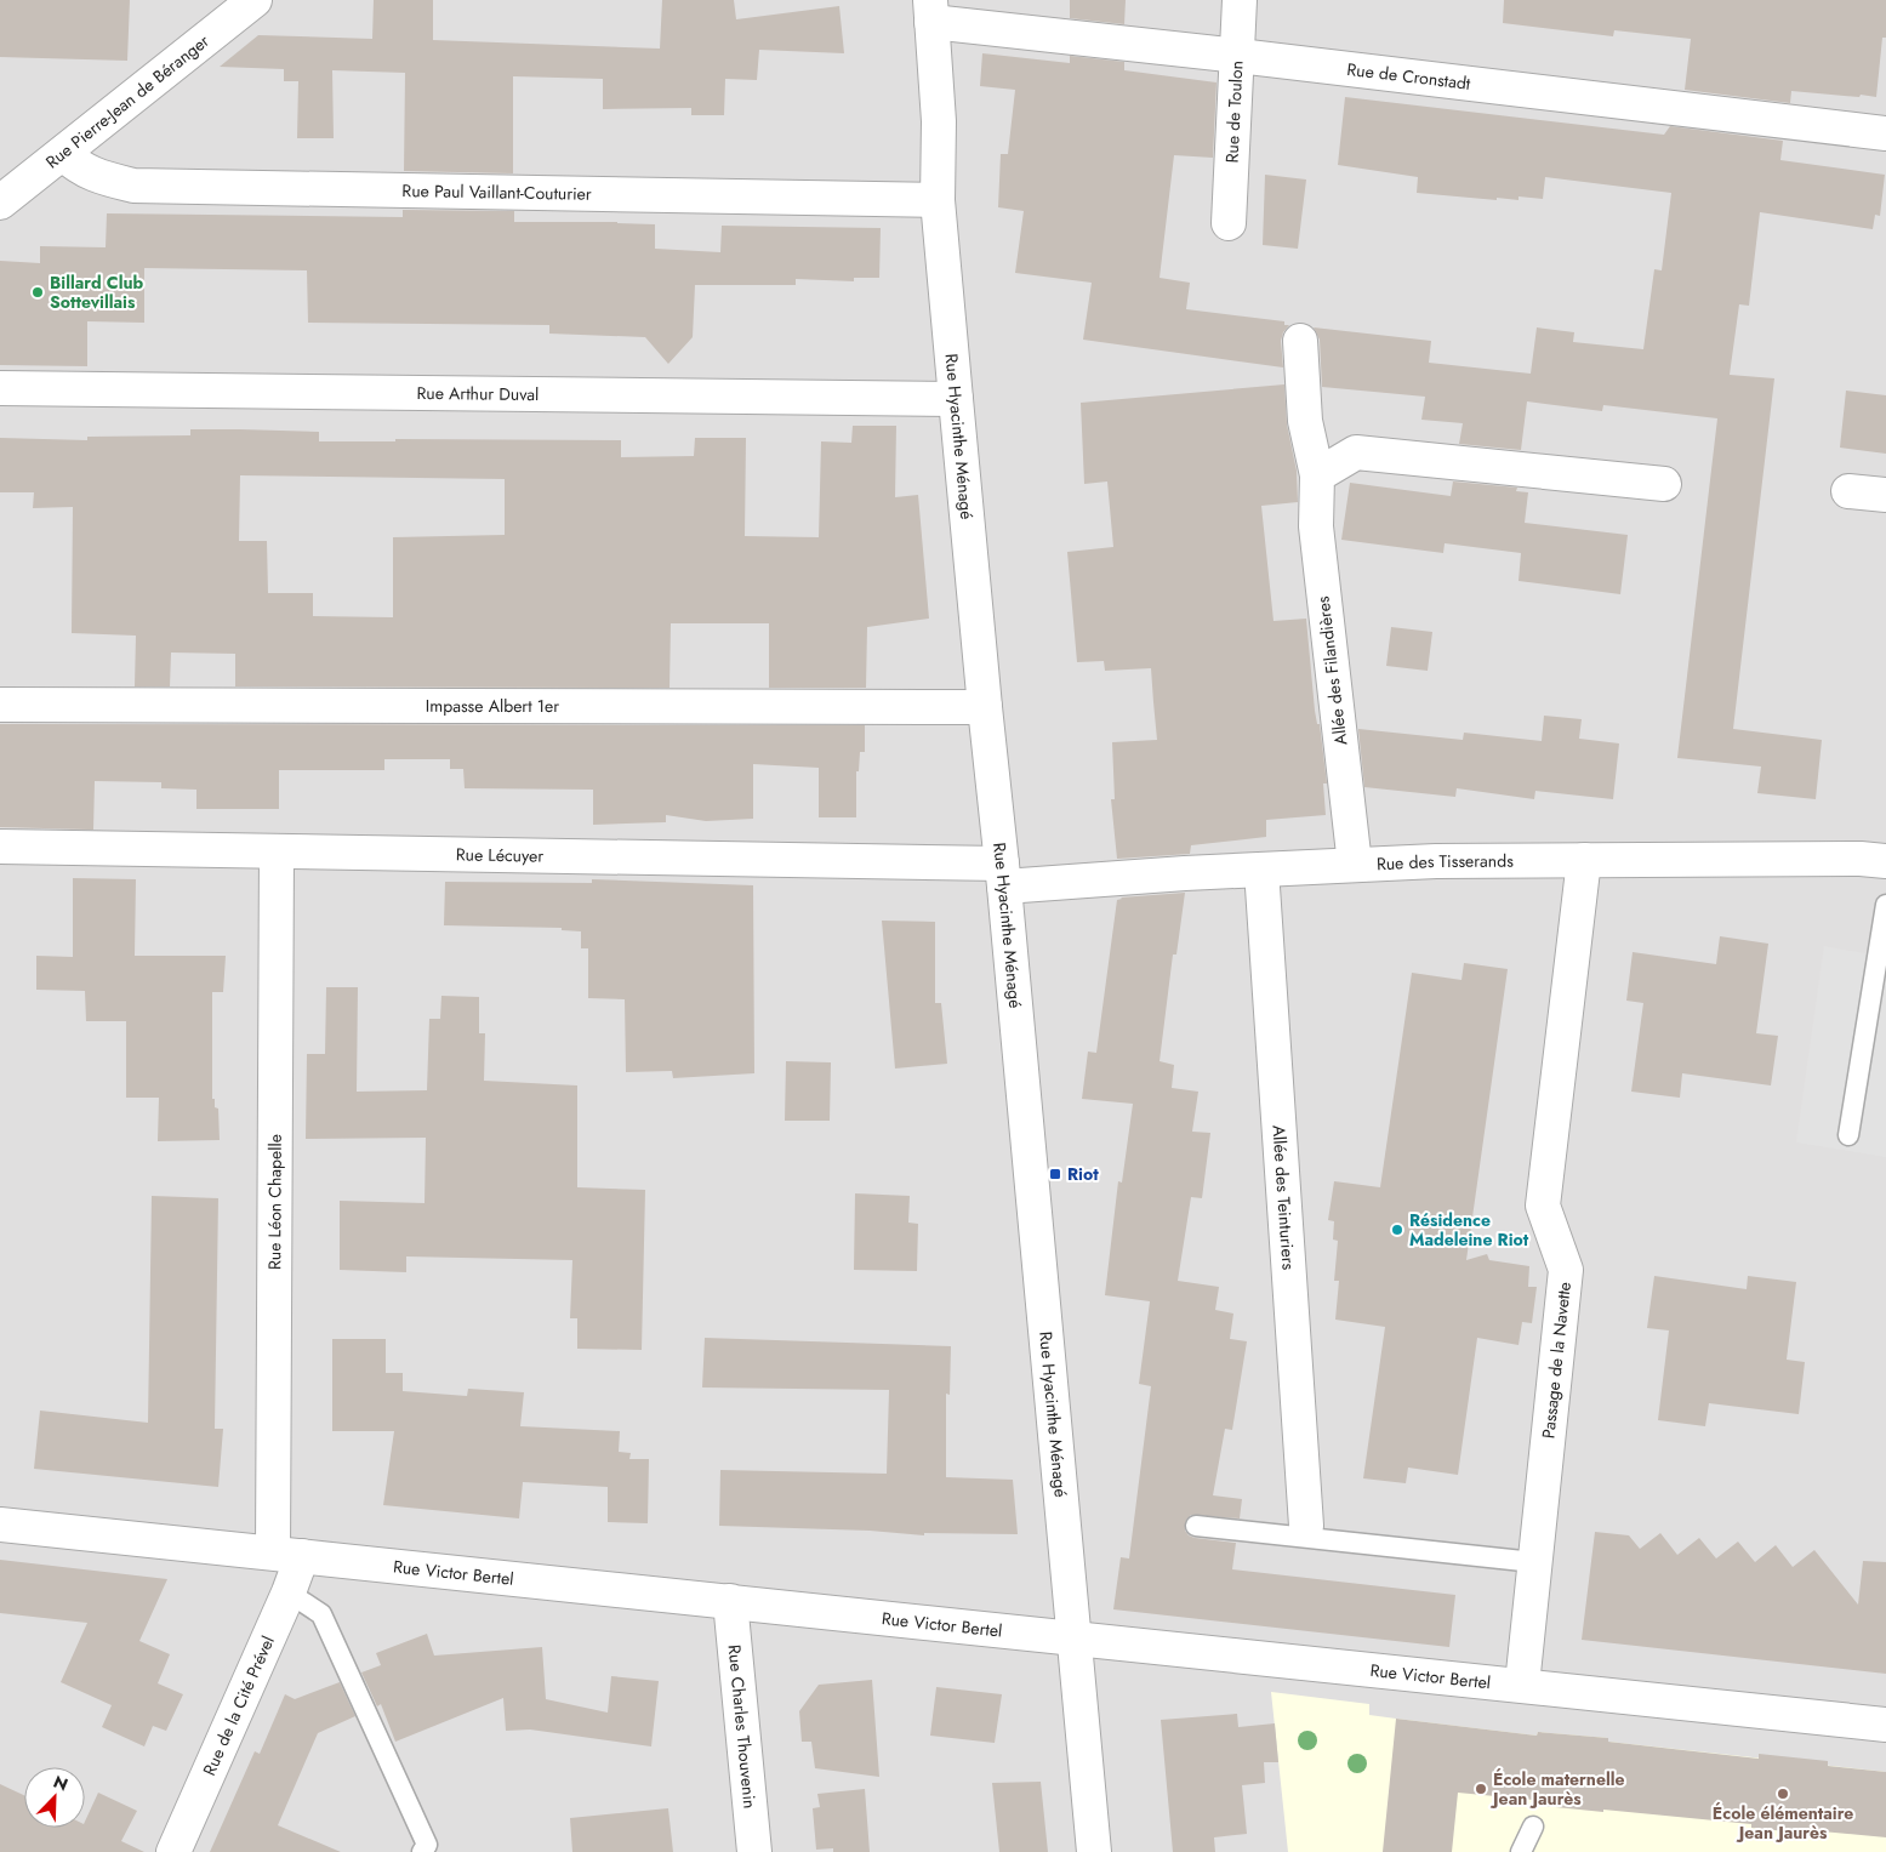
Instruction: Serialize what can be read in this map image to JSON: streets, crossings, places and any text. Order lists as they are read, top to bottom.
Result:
{
  "streets": {
    "street": [
      "Rue de Cronstadt",
      "Rue Pierre-Jean de Béranger",
      "Rue de Toulon",
      "Rue Paul Vaillant-Couturier",
      "Rue Arthur Duval",
      "Rue Hyacinthe Ménagé",
      "Allée des Filandières",
      "Impasse Albert 1er",
      "Rue Lécuyer",
      "Rue des Tisserands",
      "Allée des Teinturiers",
      "Rue Léon Chapelle",
      "Passage de la Navette",
      "Rue Victor Bertel",
      "Rue de la Cité Prével",
      "Rue Charles Thouvenin"
    ]
  },
  "crossings": [
    ["Rue de Cronstadt", "Rue de Toulon"],
    ["Rue de Cronstadt", "Rue Hyacinthe Ménagé"],
    ["Rue Pierre-Jean de Béranger", "Rue Paul Vaillant-Couturier"],
    ["Rue Paul Vaillant-Couturier", "Rue Hyacinthe Ménagé"],
    ["Rue Arthur Duval", "Rue Hyacinthe Ménagé"],
    ["Rue Hyacinthe Ménagé", "Impasse Albert 1er"],
    ["Rue Hyacinthe Ménagé", "Rue Lécuyer"],
    ["Rue Hyacinthe Ménagé", "Rue des Tisserands"],
    ["Rue Hyacinthe Ménagé", "Rue Victor Bertel"],
    ["Allée des Filandières", "Rue des Tisserands"],
    ["Rue Lécuyer", "Rue des Tisserands"],
    ["Rue Lécuyer", "Rue Léon Chapelle"],
    ["Rue des Tisserands", "Allée des Teinturiers"],
    ["Rue des Tisserands", "Passage de la Navette"],
    ["Rue Léon Chapelle", "Rue Victor Bertel"],
    ["Rue Léon Chapelle", "Rue de la Cité Prével"],
    ["Passage de la Navette", "Rue Victor Bertel"],
    ["Rue Victor Bertel", "Rue de la Cité Prével"],
    ["Rue Victor Bertel", "Rue Charles Thouvenin"]
  ],
  "places": {
    "other": [
      "Billard Club Sottevillais",
      "Résidence Madeleine Riot",
      "École maternelle Jean Jaurès",
      "École élémentaire Jean Jaurès"
    ],
    "transit": ["Riot"]
  },
  "north": "top right"
}
